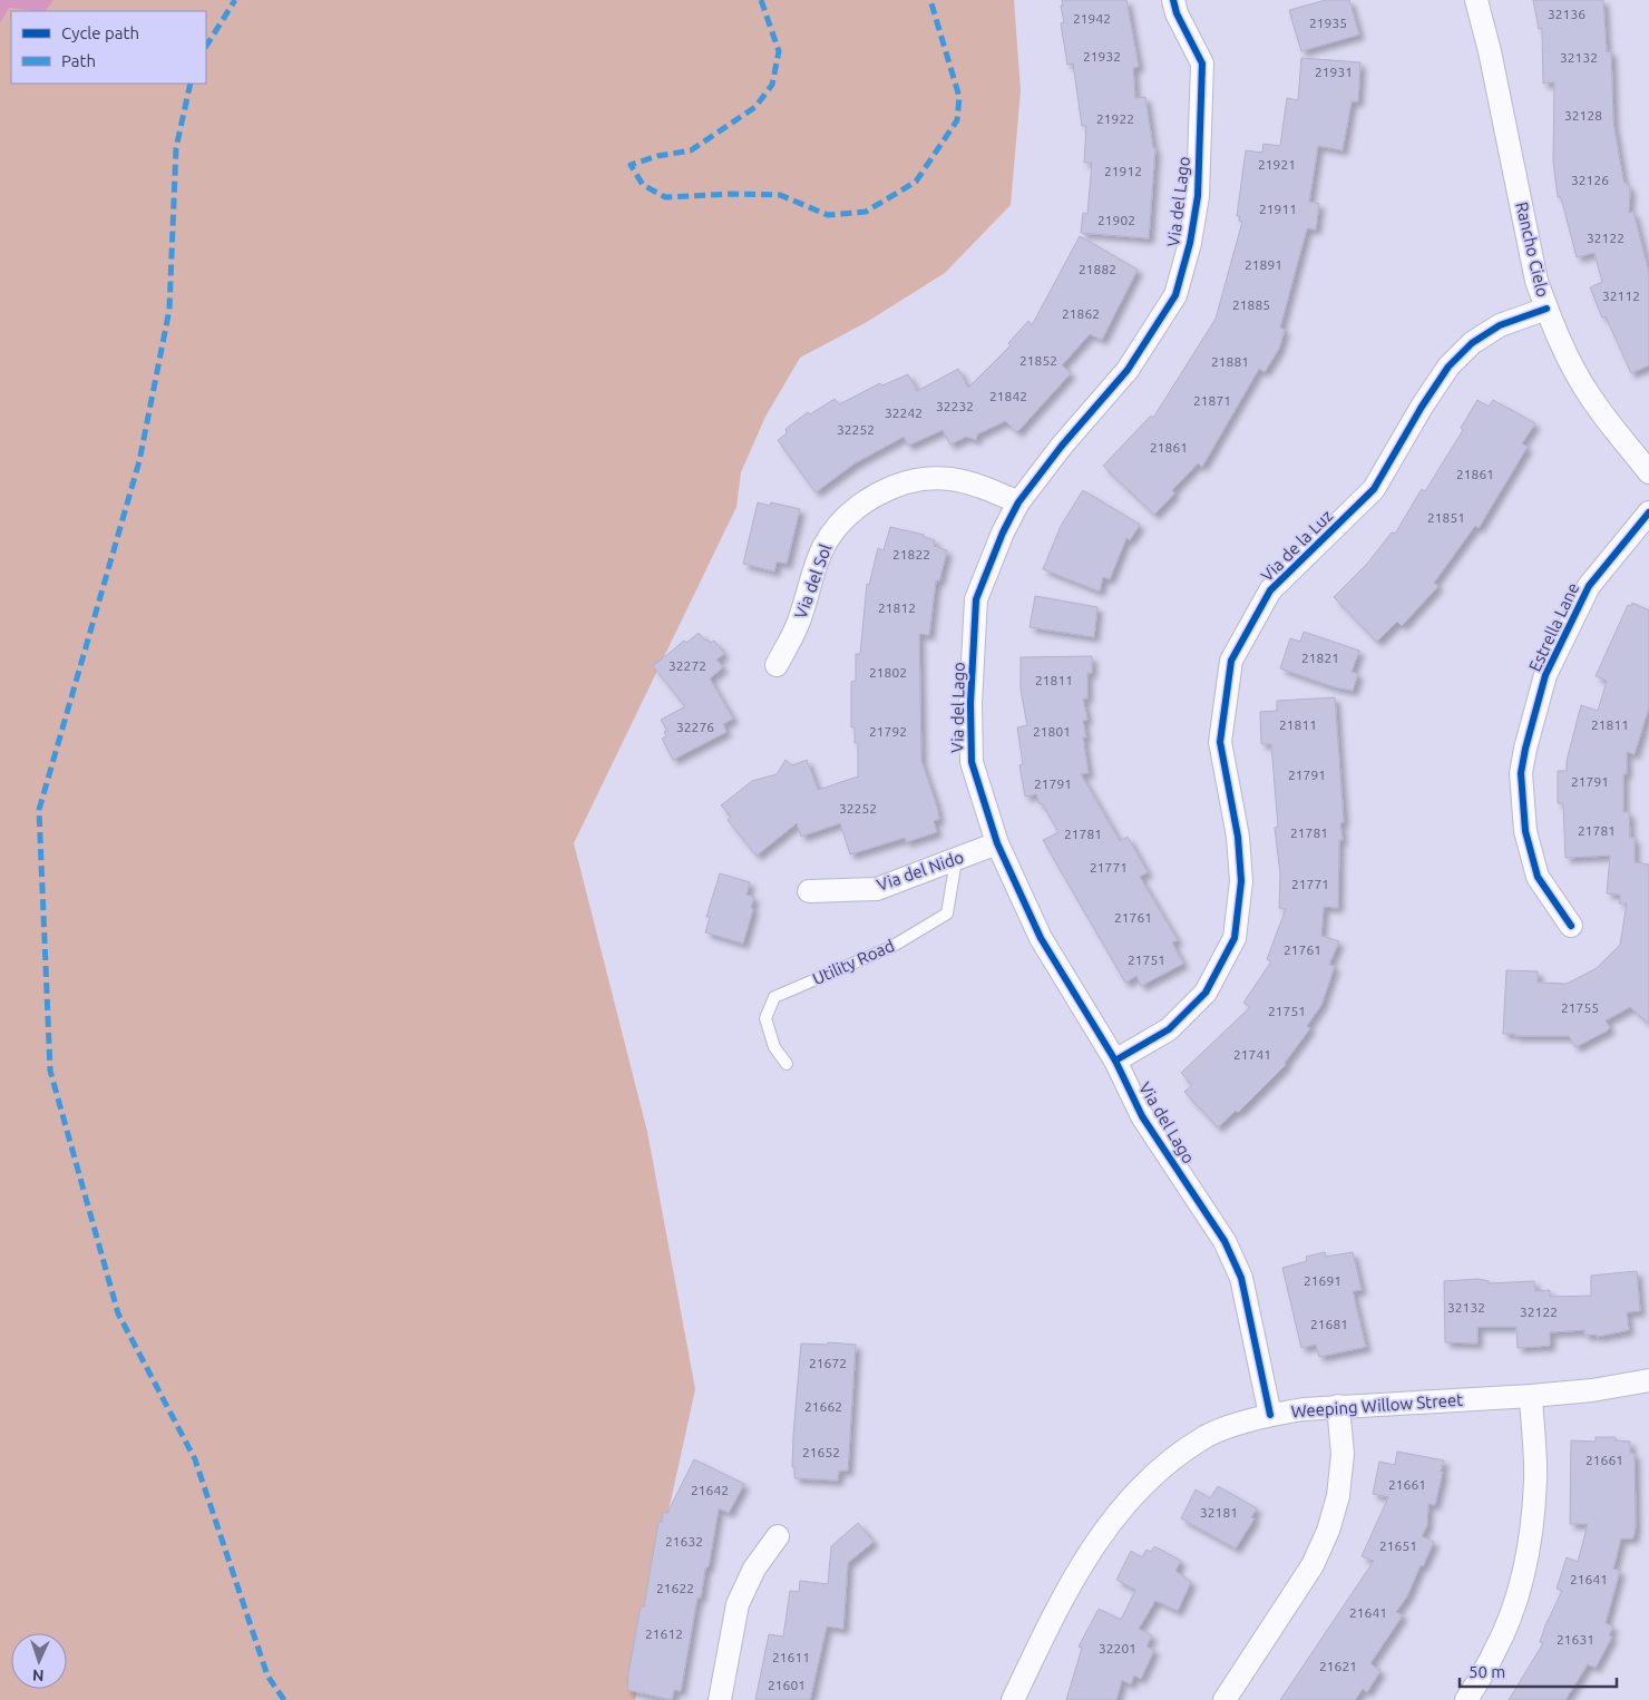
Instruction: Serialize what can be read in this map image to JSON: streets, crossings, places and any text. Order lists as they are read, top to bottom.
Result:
{
  "streets": {
    "street": [
      "Via del Lago",
      "Rancho Cielo",
      "Via de la Luz",
      "Via del Sol",
      "Estrella Lane",
      "Via del Nido",
      "Weeping Willow Street"
    ],
    "lane": ["Utility Road"]
  },
  "crossings": [
    ["Via del Lago", "Via de la Luz"],
    ["Via del Lago", "Via del Sol"],
    ["Via del Lago", "Via del Nido"],
    ["Via del Lago", "Weeping Willow Street"],
    ["Rancho Cielo", "Via de la Luz"],
    ["Via del Nido", "Utility Road"]
  ],
  "house_numbers": [
    "32136",
    "21942",
    "21935",
    "21932",
    "32132",
    "21931",
    "32128",
    "21922",
    "21921",
    "21912",
    "32126",
    "21911",
    "21902",
    "32122",
    "21891",
    "21882",
    "32112",
    "21885",
    "21862",
    "21852",
    "21881",
    "21842",
    "21871",
    "32232",
    "32242",
    "32252",
    "21861",
    "21861",
    "21851",
    "21822",
    "21812",
    "21821",
    "32272",
    "21802",
    "21811",
    "21811",
    "21811",
    "32276",
    "21792",
    "21801",
    "21791",
    "21791",
    "21791",
    "32252",
    "21781",
    "21781",
    "21781",
    "21771",
    "21771",
    "21761",
    "21761",
    "21751",
    "21755",
    "21751",
    "21741",
    "21691",
    "32132",
    "32122",
    "21681",
    "21672",
    "21662",
    "21652",
    "21661",
    "21661",
    "21642",
    "32181",
    "21632",
    "21651",
    "21641",
    "21622",
    "21641",
    "21612",
    "21631",
    "32201",
    "21611",
    "21621",
    "21601"
  ],
  "legend": ["Cycle path", "Path"],
  "scale_bar": "50 m",
  "north": "bottom"
}
